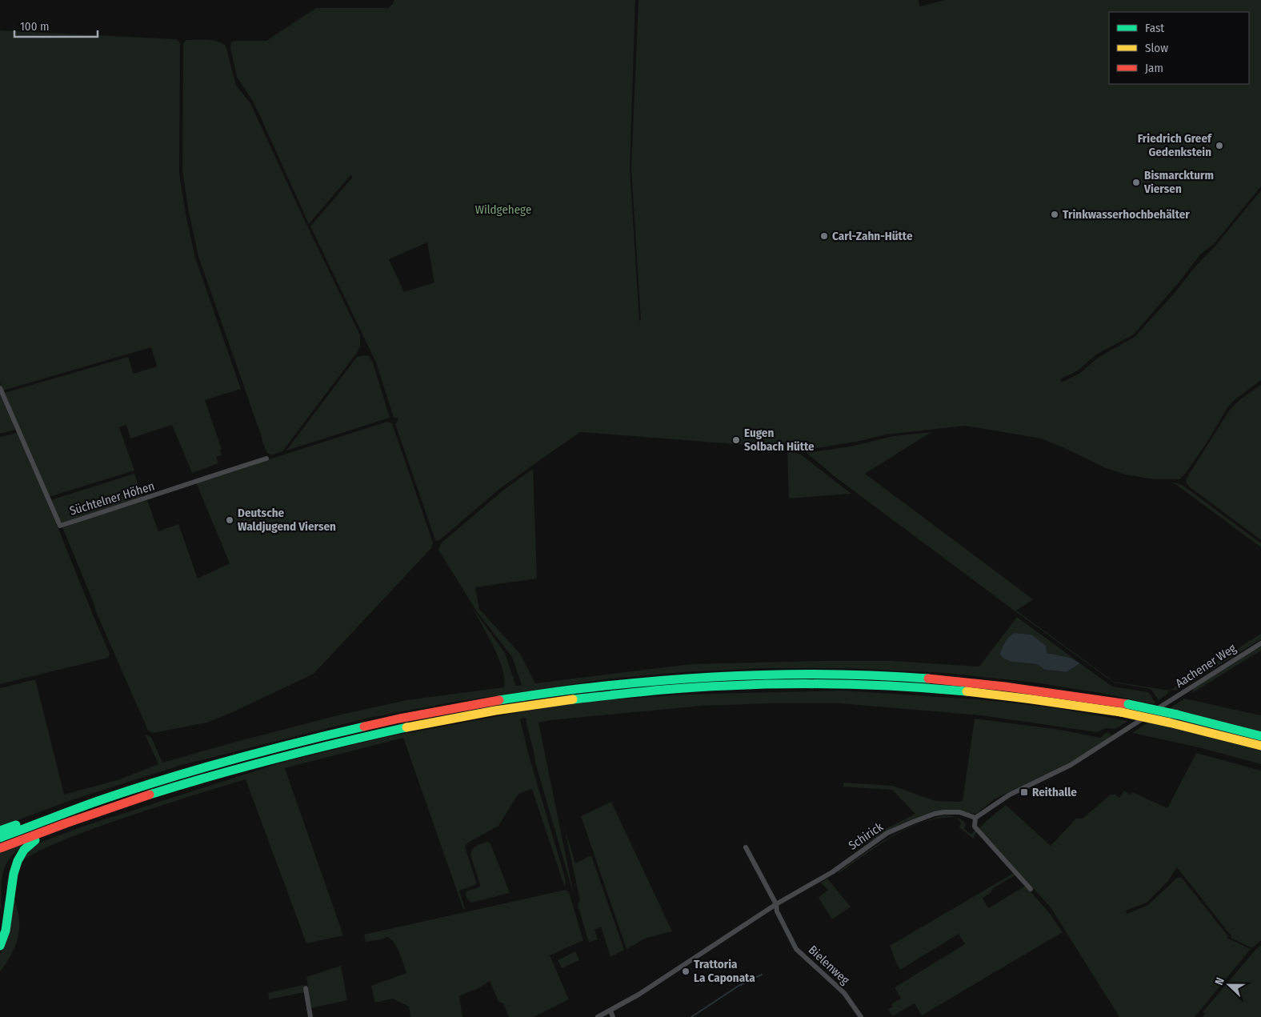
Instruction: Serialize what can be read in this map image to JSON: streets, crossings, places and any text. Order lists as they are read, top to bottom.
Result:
{
  "streets": {
    "street": [
      "Süchtelner Höhen",
      "Aachener Weg",
      "Schirick",
      "Bielenweg"
    ]
  },
  "crossings": [
    ["Aachener Weg", "Schirick"],
    ["Schirick", "Bielenweg"]
  ],
  "parks": ["Wildgehege"],
  "places": {
    "other": [
      "Friedrich Greef Gedenkstein",
      "Bismarckturm Viersen",
      "Trinkwasserhochbehälter",
      "Carl-Zahn-Hütte",
      "Eugen Solbach Hütte",
      "Deutsche Waldjugend Viersen",
      "Trattoria La Caponata"
    ],
    "transit": ["Reithalle"]
  },
  "legend": ["Fast", "Slow", "Jam"],
  "scale_bar": "100 m",
  "north": "left"
}
